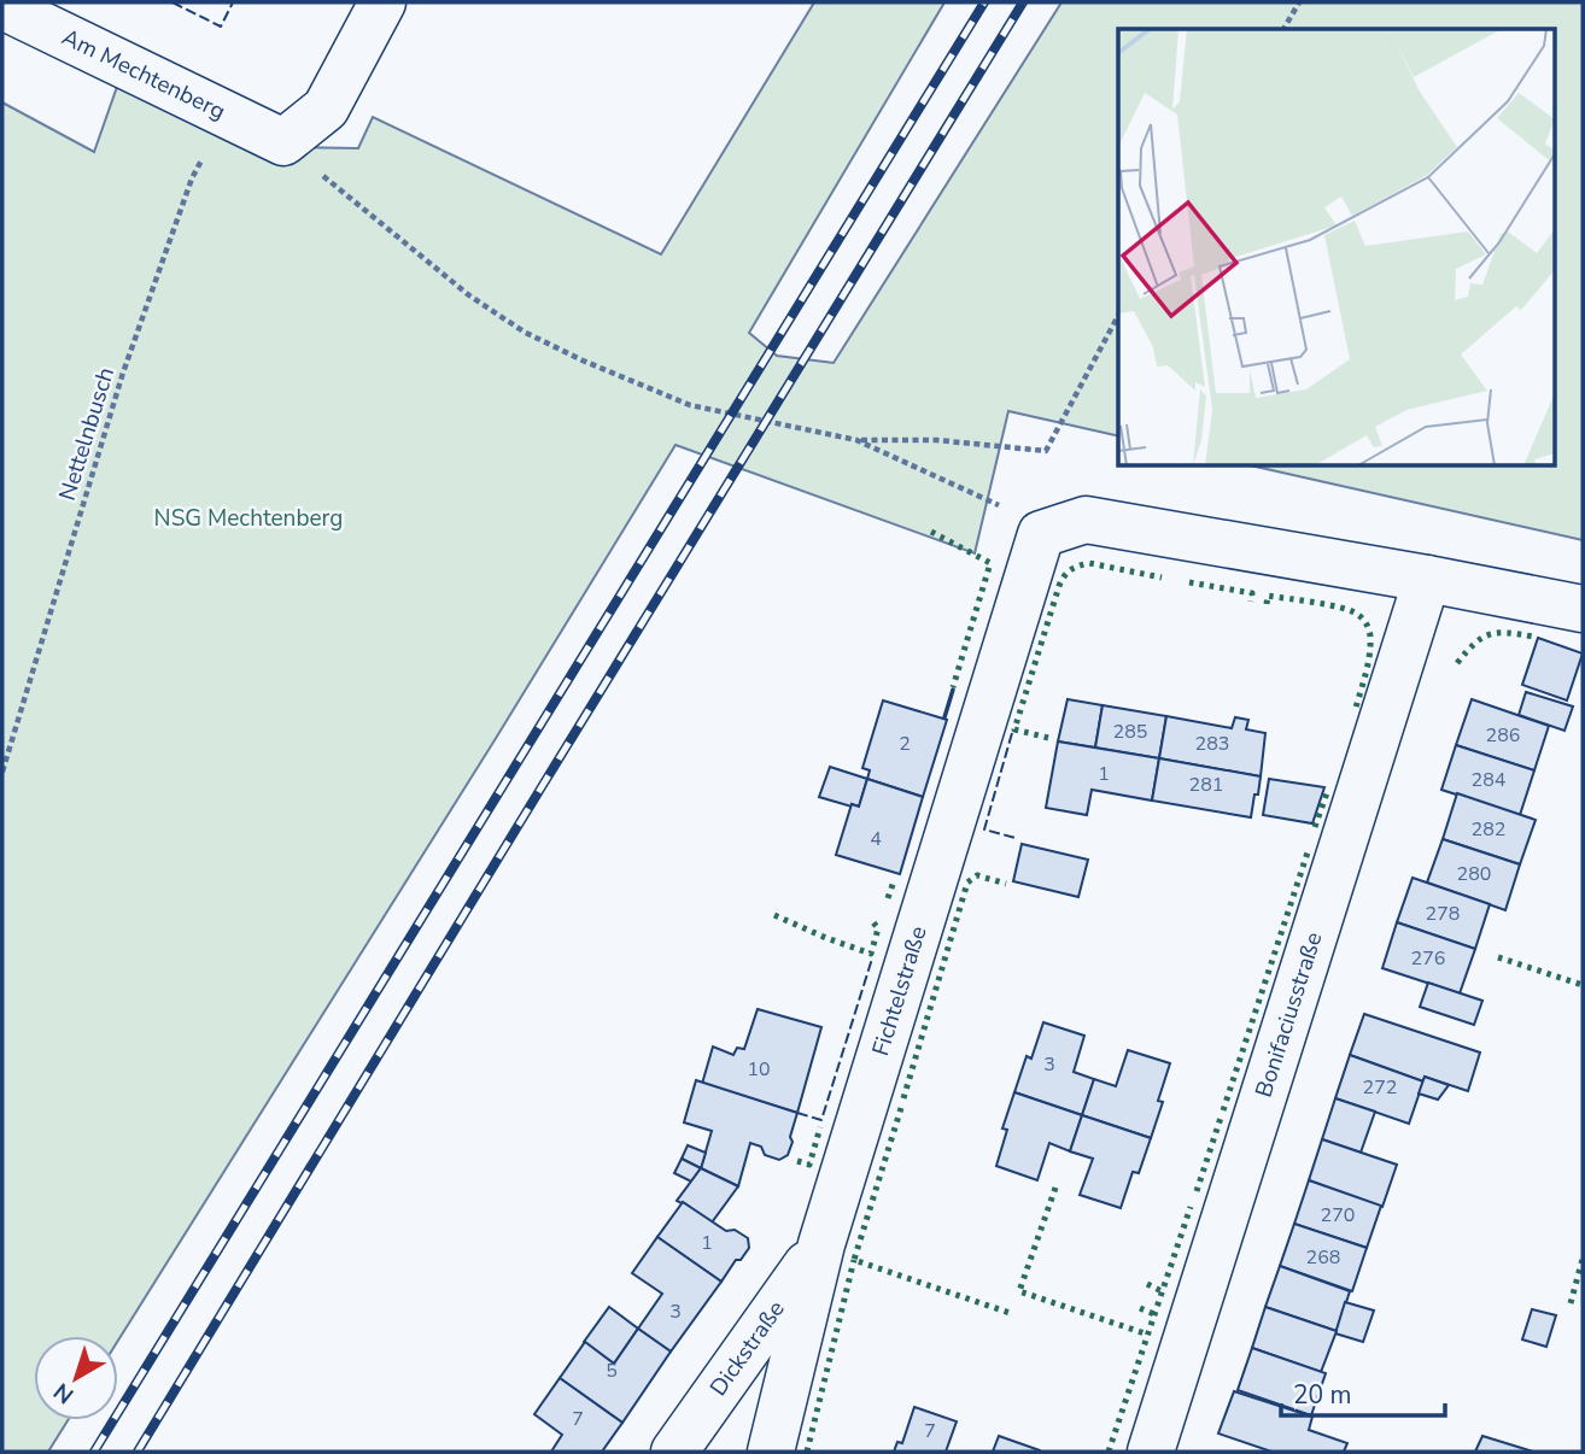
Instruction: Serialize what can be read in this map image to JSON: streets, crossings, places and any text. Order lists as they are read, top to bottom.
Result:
{
  "streets": {
    "street": [
      "Am Mechtenberg",
      "Fichtelstraße",
      "Bonifaciusstraße",
      "Dickstraße"
    ],
    "path": ["Nettelnbusch"]
  },
  "crossings": [
    ["Am Mechtenberg", "Nettelnbusch"],
    ["Fichtelstraße", "Dickstraße"]
  ],
  "parks": ["NSG Mechtenberg"],
  "house_numbers": [
    "285",
    "286",
    "2",
    "283",
    "1",
    "284",
    "281",
    "282",
    "4",
    "280",
    "278",
    "276",
    "3",
    "10",
    "272",
    "270",
    "1",
    "268",
    "3",
    "5",
    "7",
    "7"
  ],
  "scale_bar": "20 m",
  "north": "bottom left"
}
